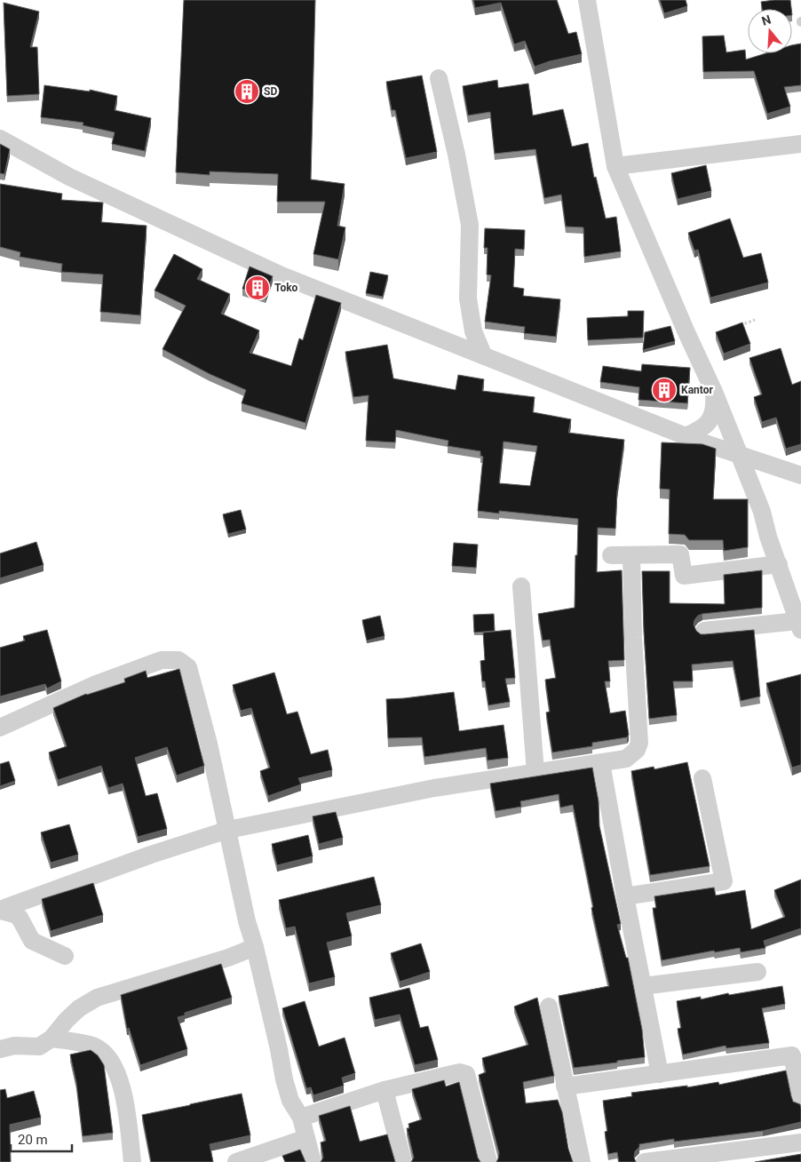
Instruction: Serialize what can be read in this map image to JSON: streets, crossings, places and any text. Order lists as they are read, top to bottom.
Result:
{
  "places": {
    "building": ["SD", "Toko", "Kantor"]
  },
  "scale_bar": "20 m",
  "north": "top"
}
